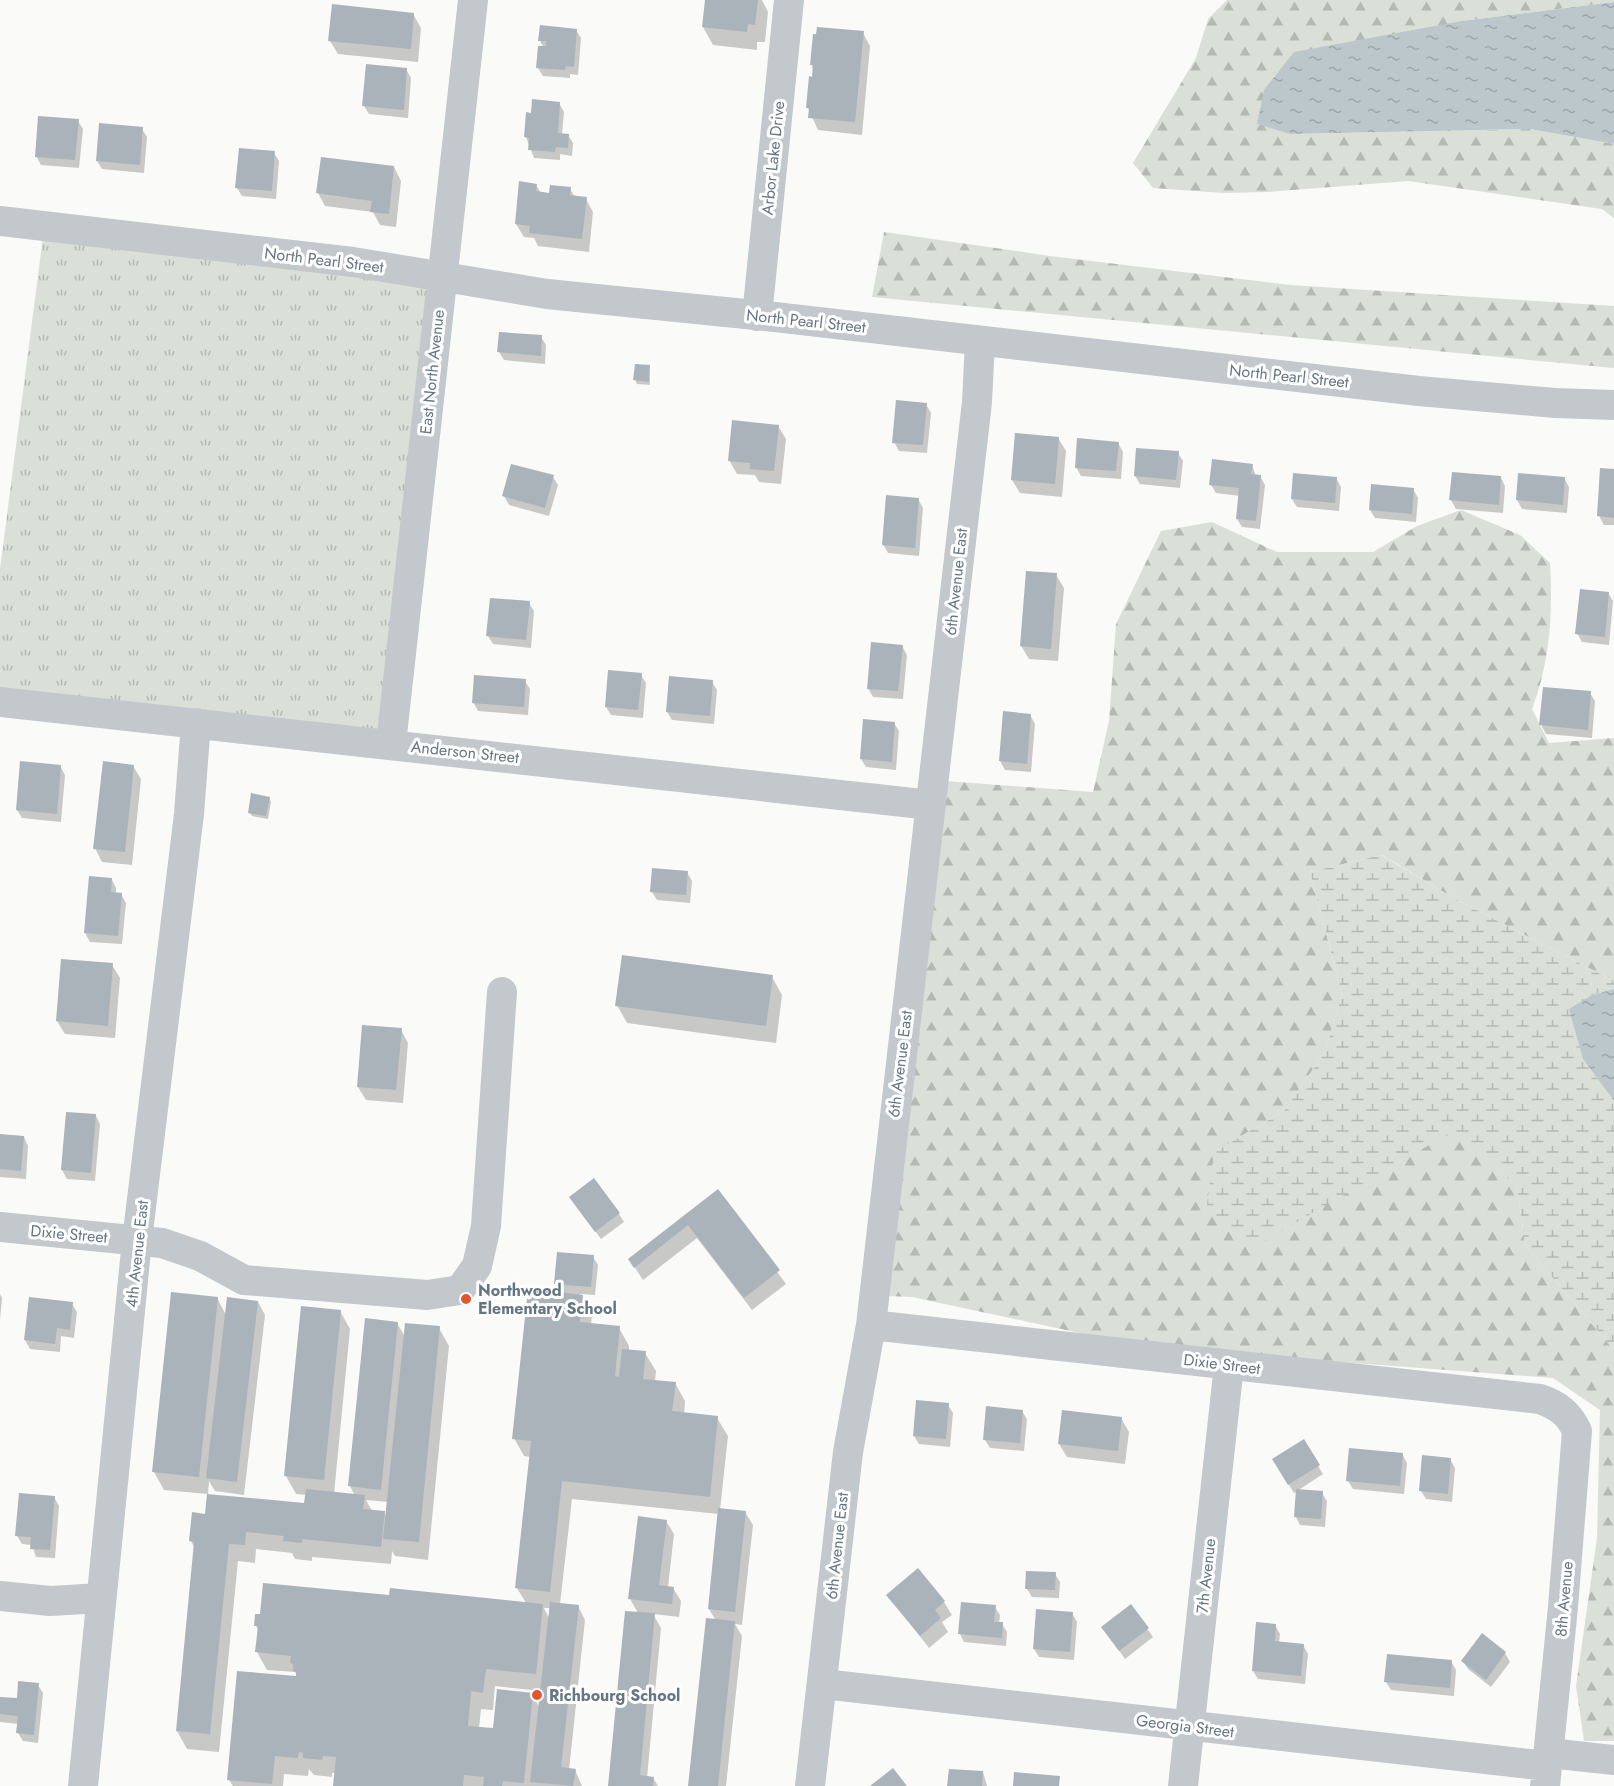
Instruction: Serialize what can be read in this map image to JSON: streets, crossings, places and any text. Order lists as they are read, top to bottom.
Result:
{
  "streets": {
    "street": [
      "Arbor Lake Drive",
      "North Pearl Street",
      "East North Avenue",
      "6th Avenue East",
      "Anderson Street",
      "Dixie Street",
      "4th Avenue East",
      "7th Avenue",
      "8th Avenue",
      "Georgia Street"
    ]
  },
  "crossings": [
    ["Arbor Lake Drive", "North Pearl Street"],
    ["North Pearl Street", "East North Avenue"],
    ["North Pearl Street", "6th Avenue East"],
    ["East North Avenue", "Anderson Street"],
    ["6th Avenue East", "Anderson Street"],
    ["6th Avenue East", "Dixie Street"],
    ["6th Avenue East", "Georgia Street"],
    ["Anderson Street", "4th Avenue East"],
    ["Dixie Street", "4th Avenue East"],
    ["Dixie Street", "7th Avenue"],
    ["Dixie Street", "8th Avenue"],
    ["7th Avenue", "Georgia Street"],
    ["8th Avenue", "Georgia Street"]
  ],
  "places": ["Northwood Elementary School", "Richbourg School"]
}
